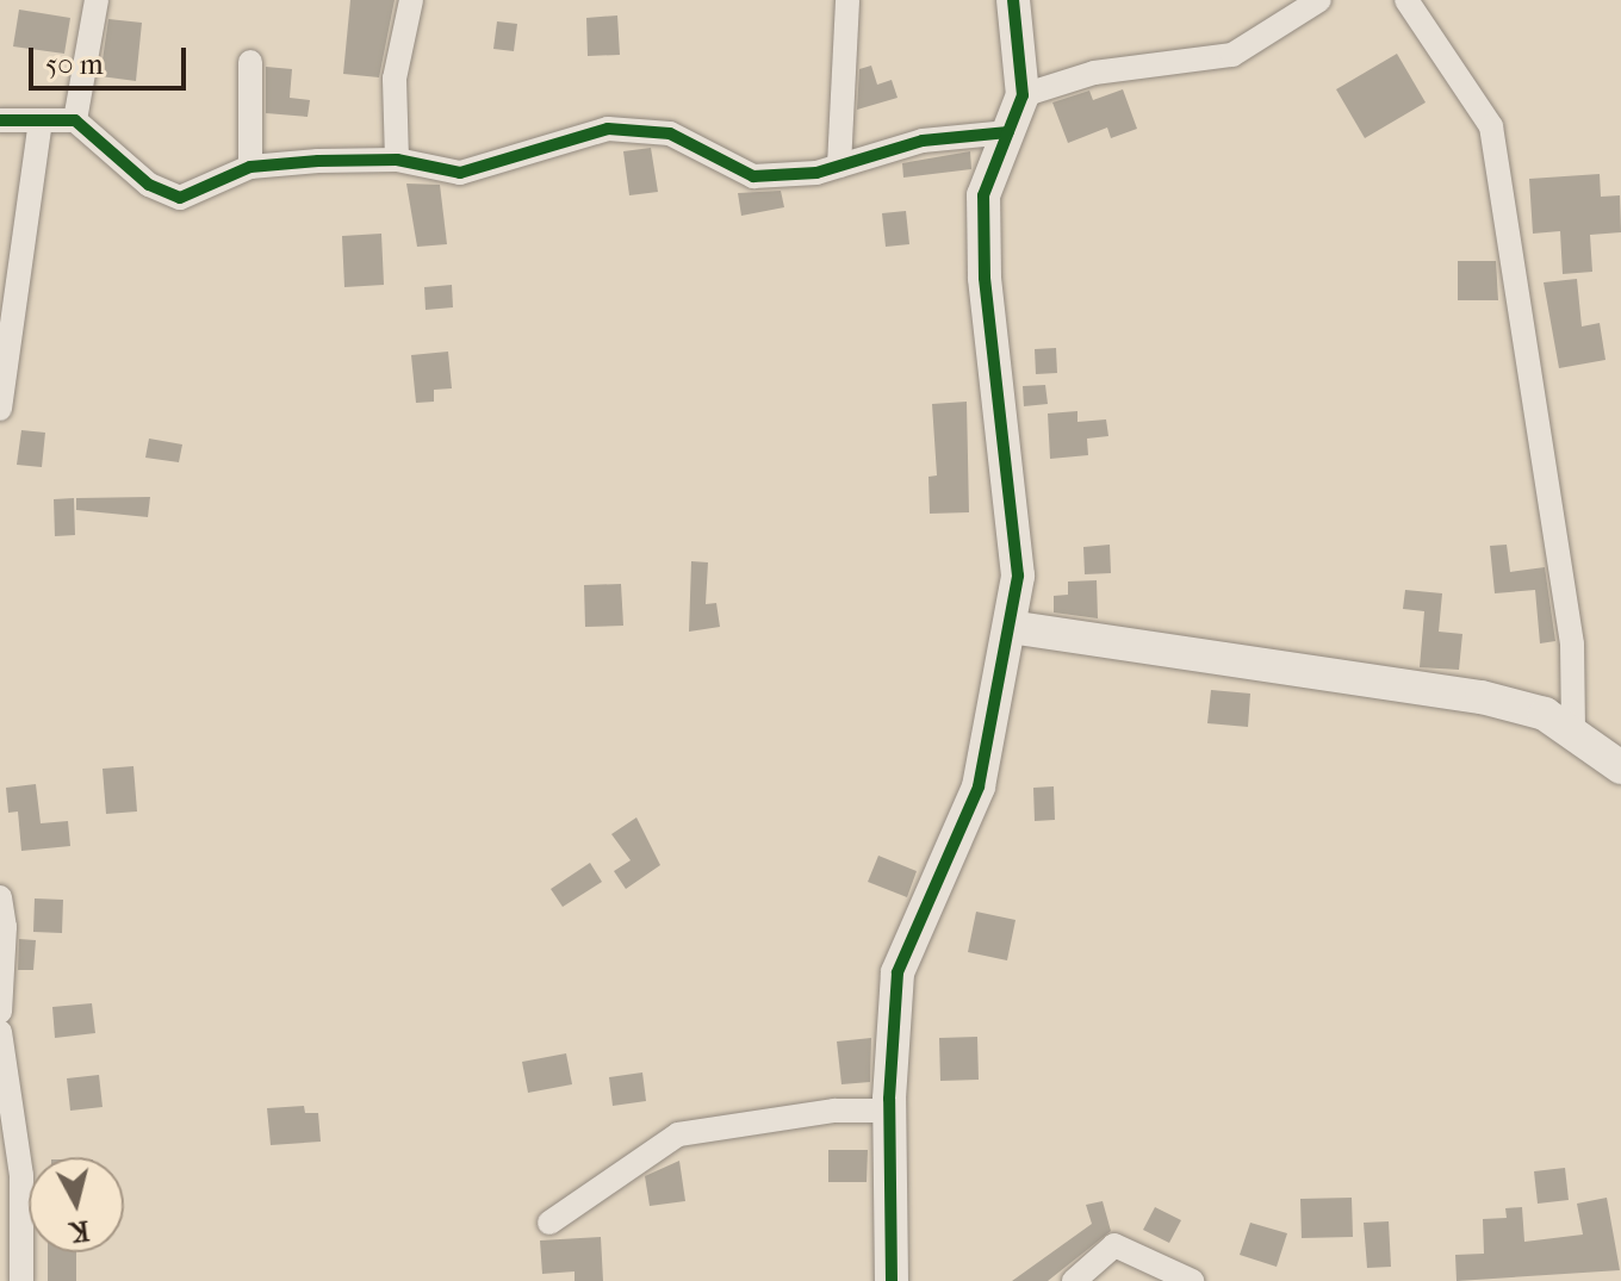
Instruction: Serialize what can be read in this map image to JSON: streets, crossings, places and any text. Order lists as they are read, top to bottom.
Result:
{
  "scale_bar": "50 m",
  "north": "bottom"
}
